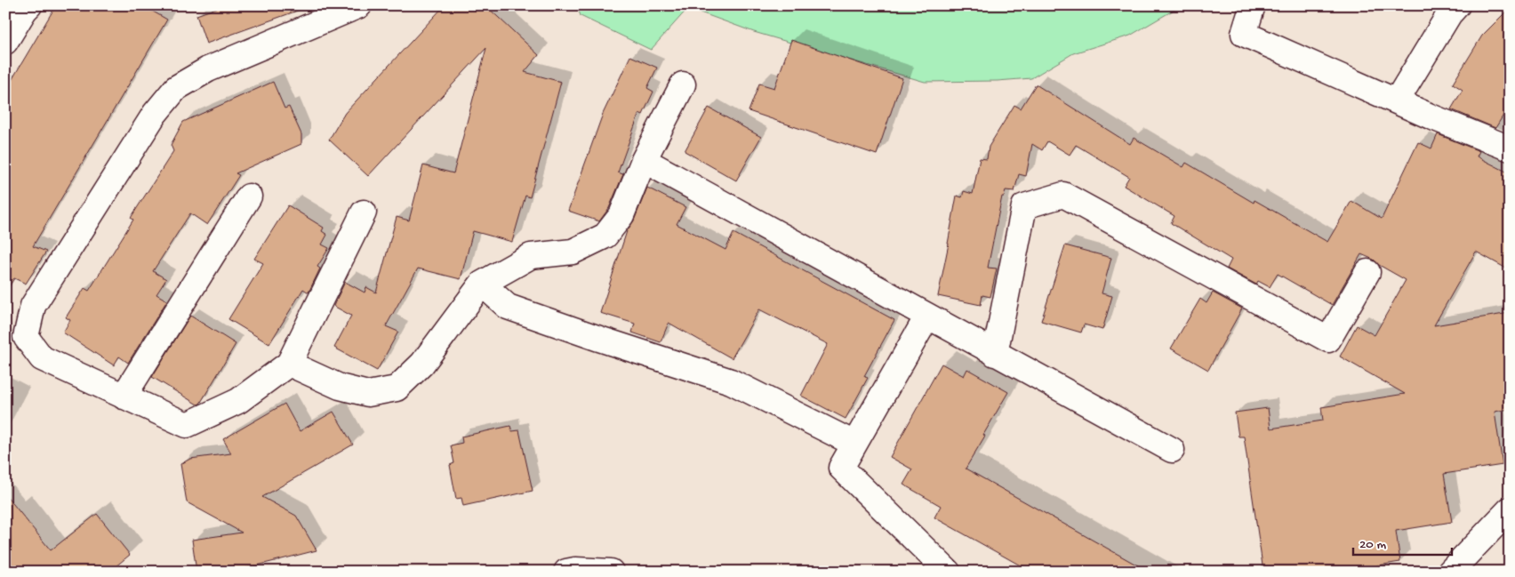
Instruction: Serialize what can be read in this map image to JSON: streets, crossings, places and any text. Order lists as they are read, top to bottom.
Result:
{
  "scale_bar": "20 m"
}
